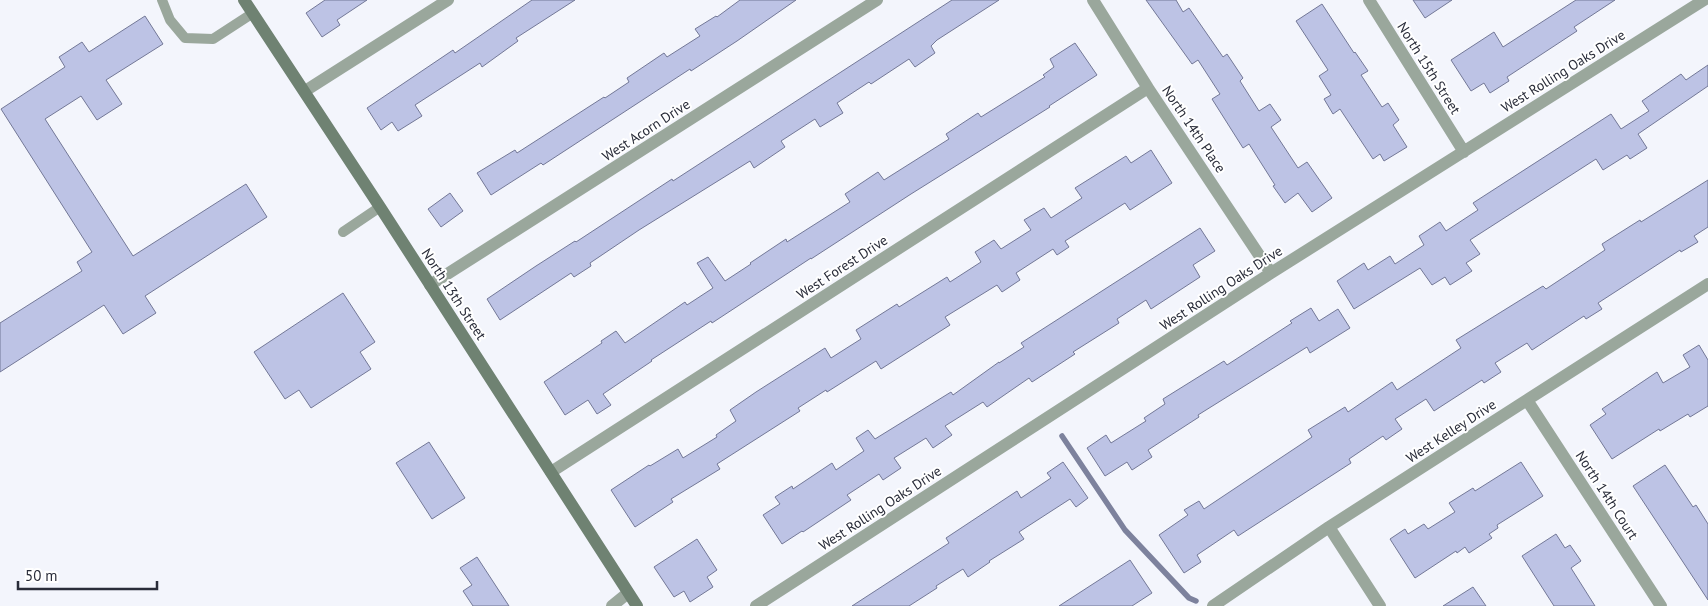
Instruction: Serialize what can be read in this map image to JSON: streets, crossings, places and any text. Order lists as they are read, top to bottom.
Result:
{
  "streets": {
    "street": [
      "North 15th Street",
      "West Rolling Oaks Drive",
      "North 14th Place",
      "West Acorn Drive",
      "West Forest Drive",
      "North 13th Street",
      "West Kelley Drive",
      "North 14th Court"
    ]
  },
  "crossings": [
    ["North 15th Street", "West Rolling Oaks Drive"],
    ["West Rolling Oaks Drive", "North 14th Place"],
    ["North 14th Place", "West Forest Drive"],
    ["West Acorn Drive", "North 13th Street"],
    ["West Forest Drive", "North 13th Street"],
    ["West Kelley Drive", "North 14th Court"]
  ],
  "scale_bar": "50 m"
}
